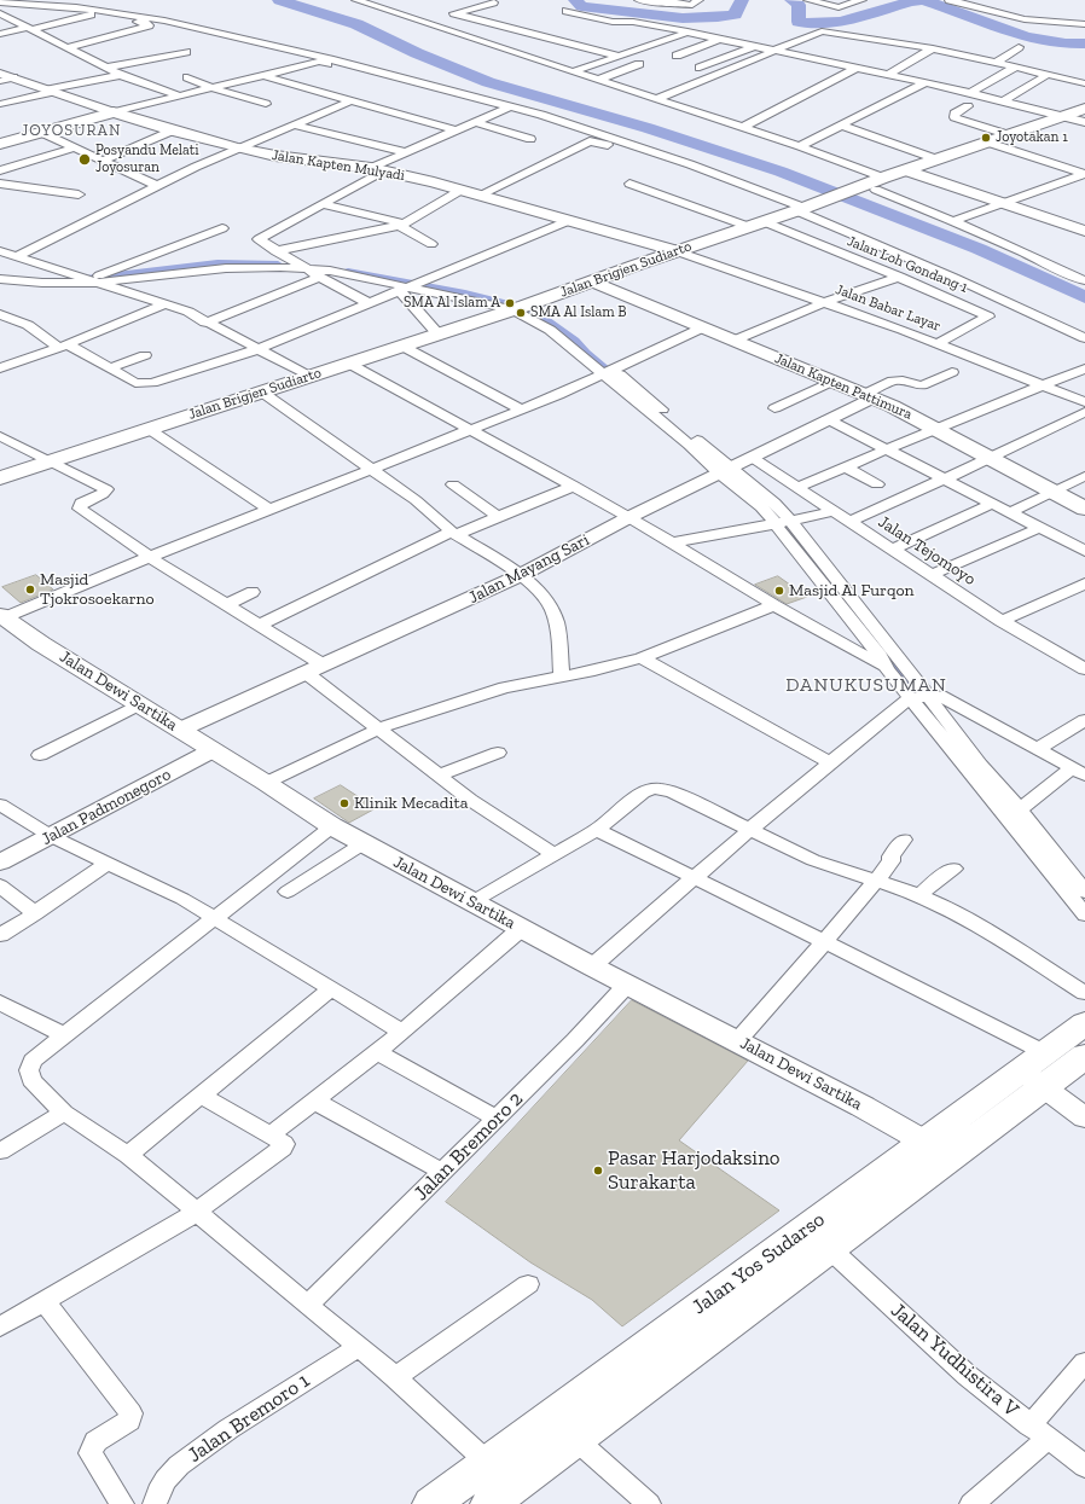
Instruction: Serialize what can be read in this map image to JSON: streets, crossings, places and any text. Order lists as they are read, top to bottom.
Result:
{
  "streets": {
    "main road": [
      "Jalan Kapten Mulyadi",
      "Jalan Brigjen Sudiarto",
      "Jalan Kapten Pattimura",
      "Jalan Dewi Sartika",
      "Jalan Yos Sudarso"
    ],
    "street": [
      "Jalan Loh Gondang 1",
      "Jalan Babar Layar",
      "Jalan Tejomoyo",
      "Jalan Mayang Sari",
      "Jalan Padmonegoro",
      "Jalan Bremoro 2",
      "Jalan Yudhistira V",
      "Jalan Bremoro 1"
    ]
  },
  "crossings": [
    ["Jalan Kapten Mulyadi", "Jalan Brigjen Sudiarto"],
    ["Jalan Kapten Mulyadi", "Jalan Babar Layar"],
    ["Jalan Loh Gondang 1", "Jalan Brigjen Sudiarto"],
    ["Jalan Loh Gondang 1", "Jalan Babar Layar"],
    ["Jalan Brigjen Sudiarto", "Jalan Babar Layar"],
    ["Jalan Brigjen Sudiarto", "Jalan Kapten Pattimura"],
    ["Jalan Kapten Pattimura", "Jalan Mayang Sari"],
    ["Jalan Tejomoyo", "Jalan Mayang Sari"],
    ["Jalan Mayang Sari", "Jalan Dewi Sartika"],
    ["Jalan Dewi Sartika", "Jalan Padmonegoro"],
    ["Jalan Dewi Sartika", "Jalan Bremoro 2"],
    ["Jalan Dewi Sartika", "Jalan Yos Sudarso"],
    ["Jalan Yos Sudarso", "Jalan Yudhistira V"]
  ],
  "districts": ["JOYOSURAN", "DANUKUSUMAN"],
  "places": [
    "Joyotakan 1",
    "Posyandu Melati Joyosuran",
    "SMA Al Islam A",
    "SMA Al Islam B",
    "Masjid Tjokrosoekarno",
    "Masjid Al Furqon",
    "Klinik Mecadita",
    "Pasar Harjodaksino Surakarta"
  ]
}
